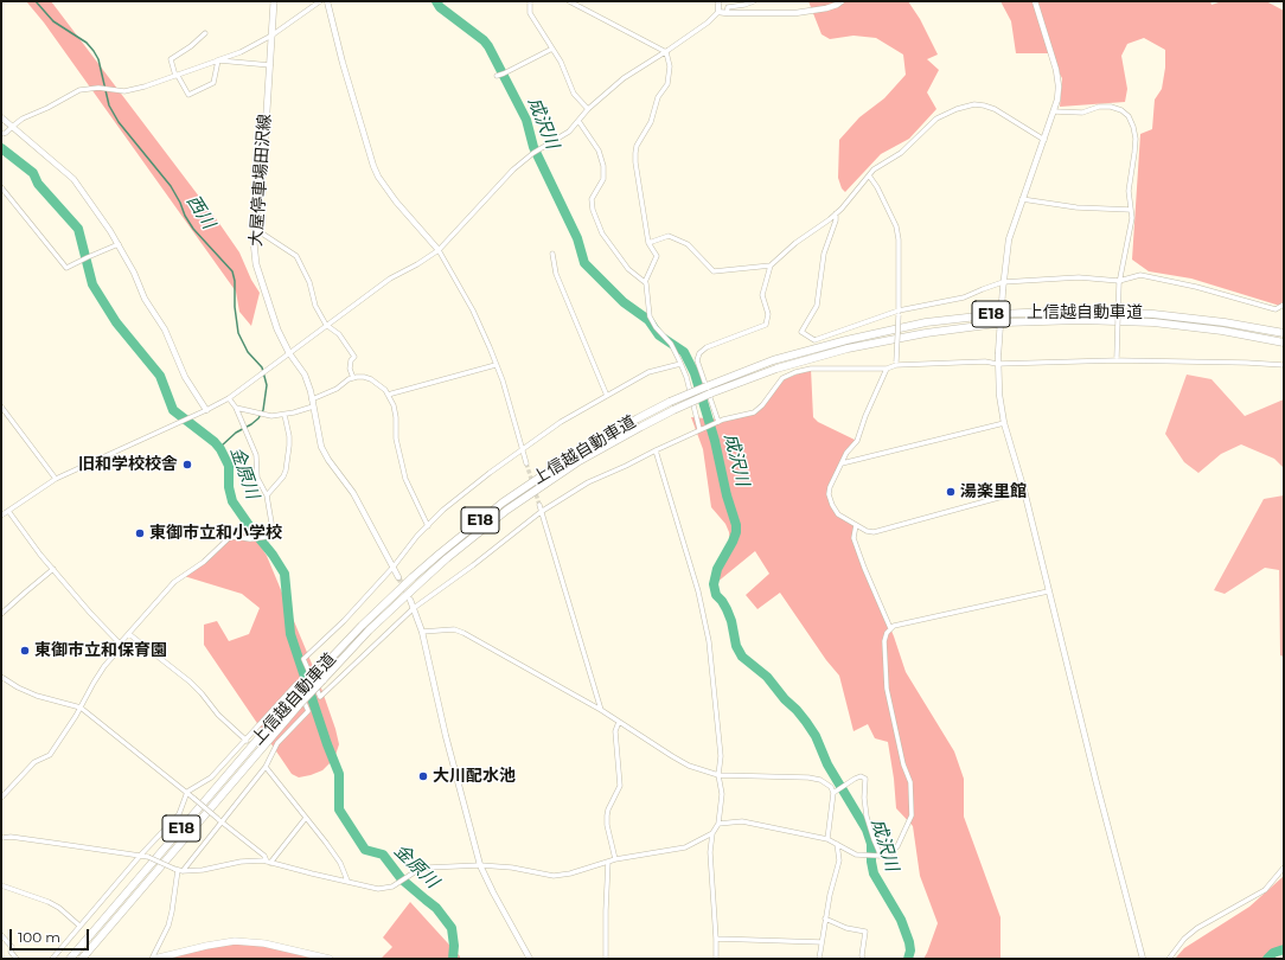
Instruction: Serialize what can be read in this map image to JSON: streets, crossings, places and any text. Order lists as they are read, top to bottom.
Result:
{
  "streets": {
    "highway": ["上信越自動車道", "E18"],
    "main road": ["大屋停車場田沢線"]
  },
  "water": ["成沢川", "西川", "金原川"],
  "places": [
    "旧和学校校舎",
    "湯楽里館",
    "東御市立和小学校",
    "東御市立和保育園",
    "大川配水池"
  ],
  "scale_bar": "100 m"
}
